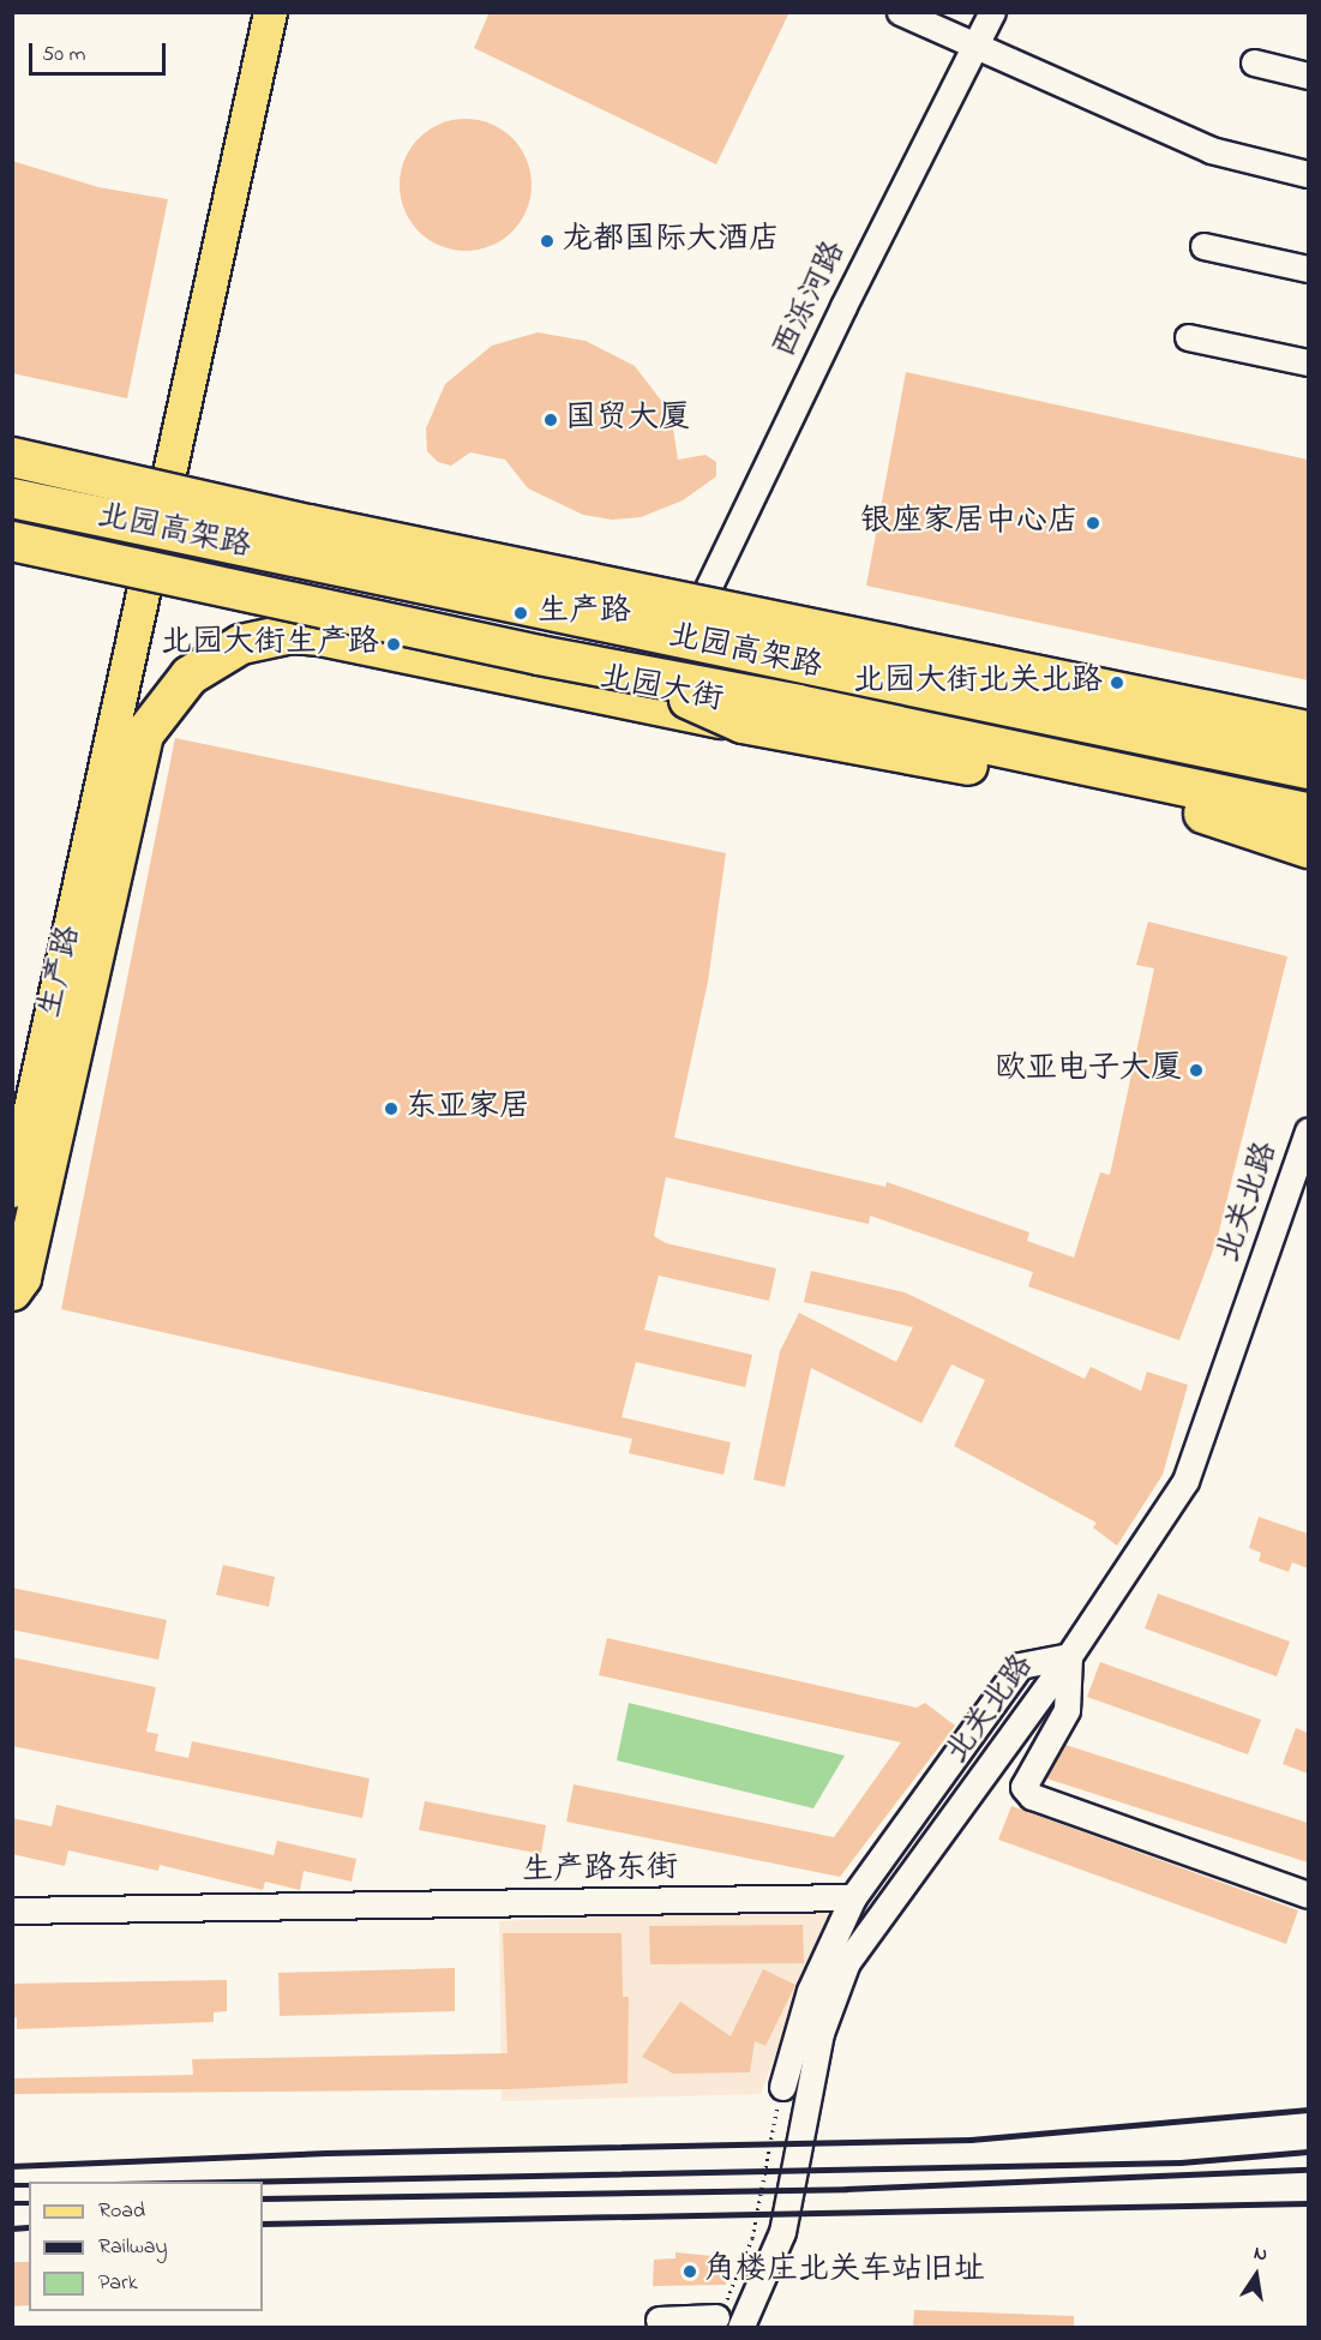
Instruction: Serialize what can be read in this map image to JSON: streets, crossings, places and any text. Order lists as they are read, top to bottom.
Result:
{
  "streets": {
    "highway": ["北园高架路"],
    "main road": ["北园大街", "生产路"],
    "street": ["西泺河路", "北关北路", "生产路东街"]
  },
  "crossings": [
    ["北园大街", "生产路"]
  ],
  "places": [
    "龙都国际大酒店",
    "国贸大厦",
    "银座家居中心店",
    "生产路",
    "北园大街生产路",
    "北园大街北关北路",
    "欧亚电子大厦",
    "东亚家居",
    "角楼庄北关车站旧址"
  ],
  "legend": ["Road", "Railway", "Park"],
  "scale_bar": "50 m",
  "north": "top"
}
